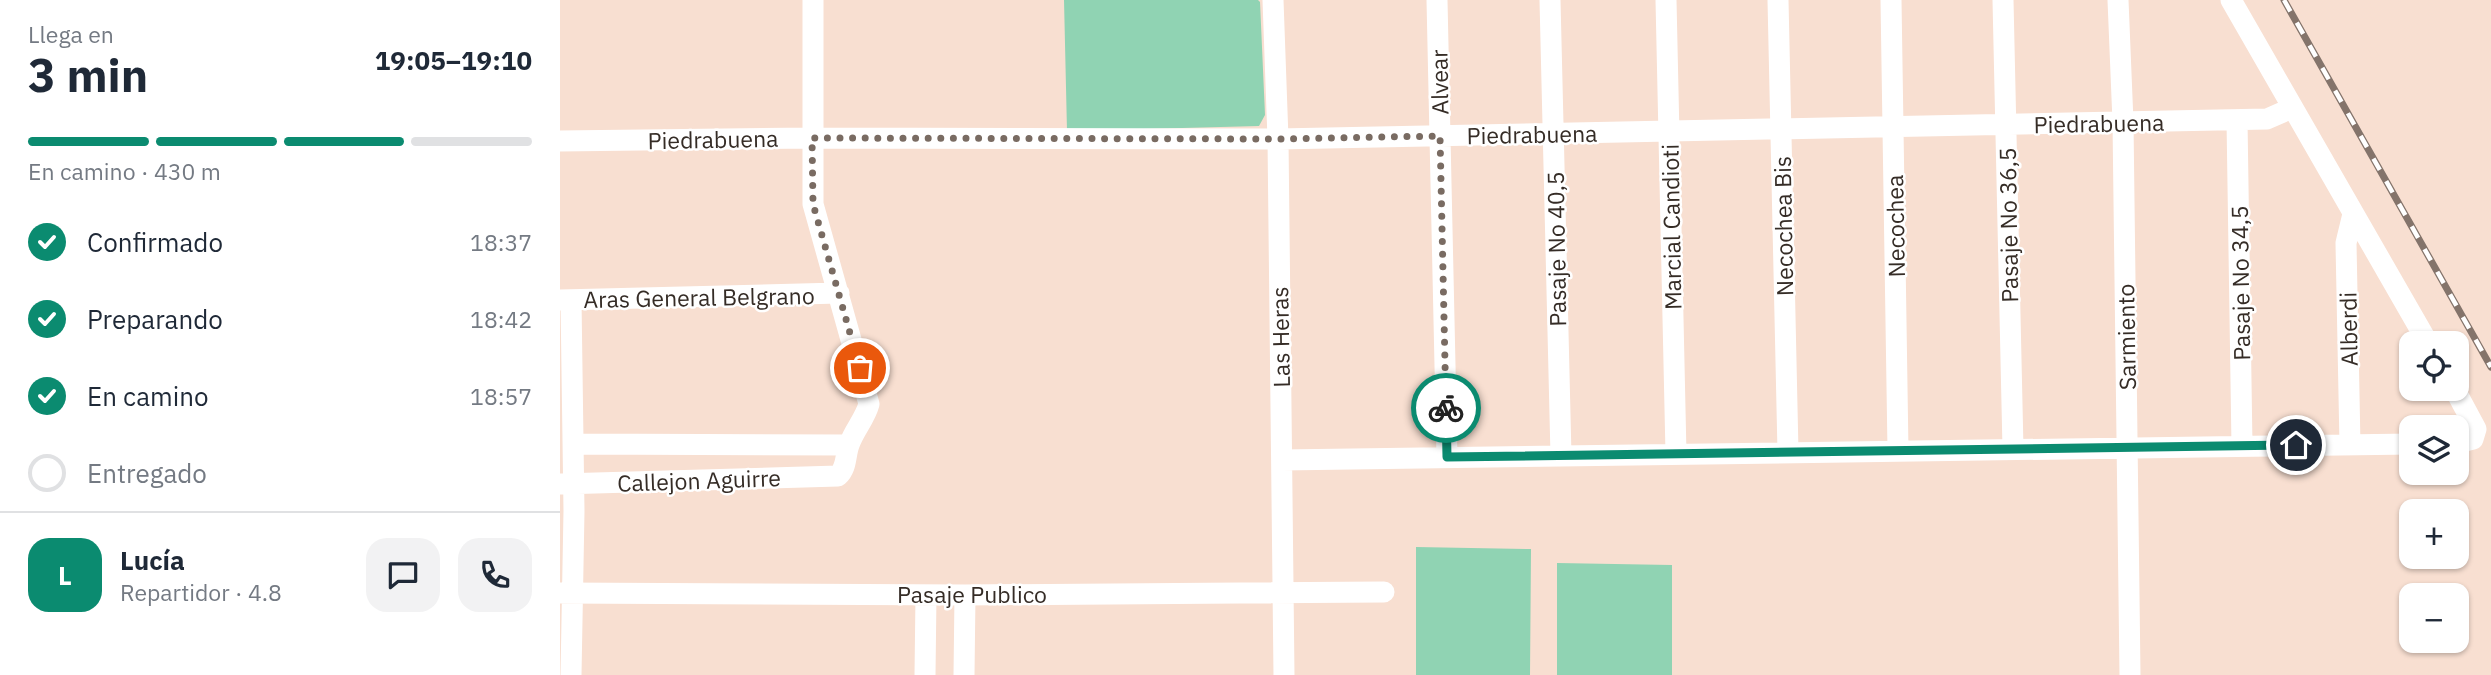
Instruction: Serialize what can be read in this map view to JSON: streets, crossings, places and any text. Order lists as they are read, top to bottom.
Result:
{
  "streets": {
    "street": [
      "Alvear",
      "Piedrabuena",
      "Pasaje No 36,5",
      "Necochea Bis",
      "Necochea",
      "Marcial Candioti",
      "Pasaje No 40,5",
      "Pasaje No 34,5",
      "Aras General Belgrano",
      "Alberdi",
      "Las Heras",
      "Sarmiento",
      "Callejon Aguirre",
      "Pasaje Publico"
    ]
  },
  "crossings": [
    ["Alvear", "Piedrabuena"],
    ["Piedrabuena", "Pasaje No 36,5"],
    ["Piedrabuena", "Necochea Bis"],
    ["Piedrabuena", "Necochea"],
    ["Piedrabuena", "Marcial Candioti"],
    ["Piedrabuena", "Pasaje No 40,5"],
    ["Piedrabuena", "Pasaje No 34,5"],
    ["Piedrabuena", "Las Heras"],
    ["Piedrabuena", "Sarmiento"],
    ["Las Heras", "Pasaje Publico"]
  ],
  "page": {
    "heading": ["3 min", "Llega en", "19:05–19:10"],
    "panel": ["Lucía", "Repartidor · 4.8"],
    "bar": "En camino · 430 m",
    "list": [
      ["Confirmado", "18:37"],
      ["Preparando", "18:42"],
      ["En camino", "18:57"],
      "Entregado"
    ],
    "map_buttons": ["+", "−"],
    "round": "L"
  }
}
